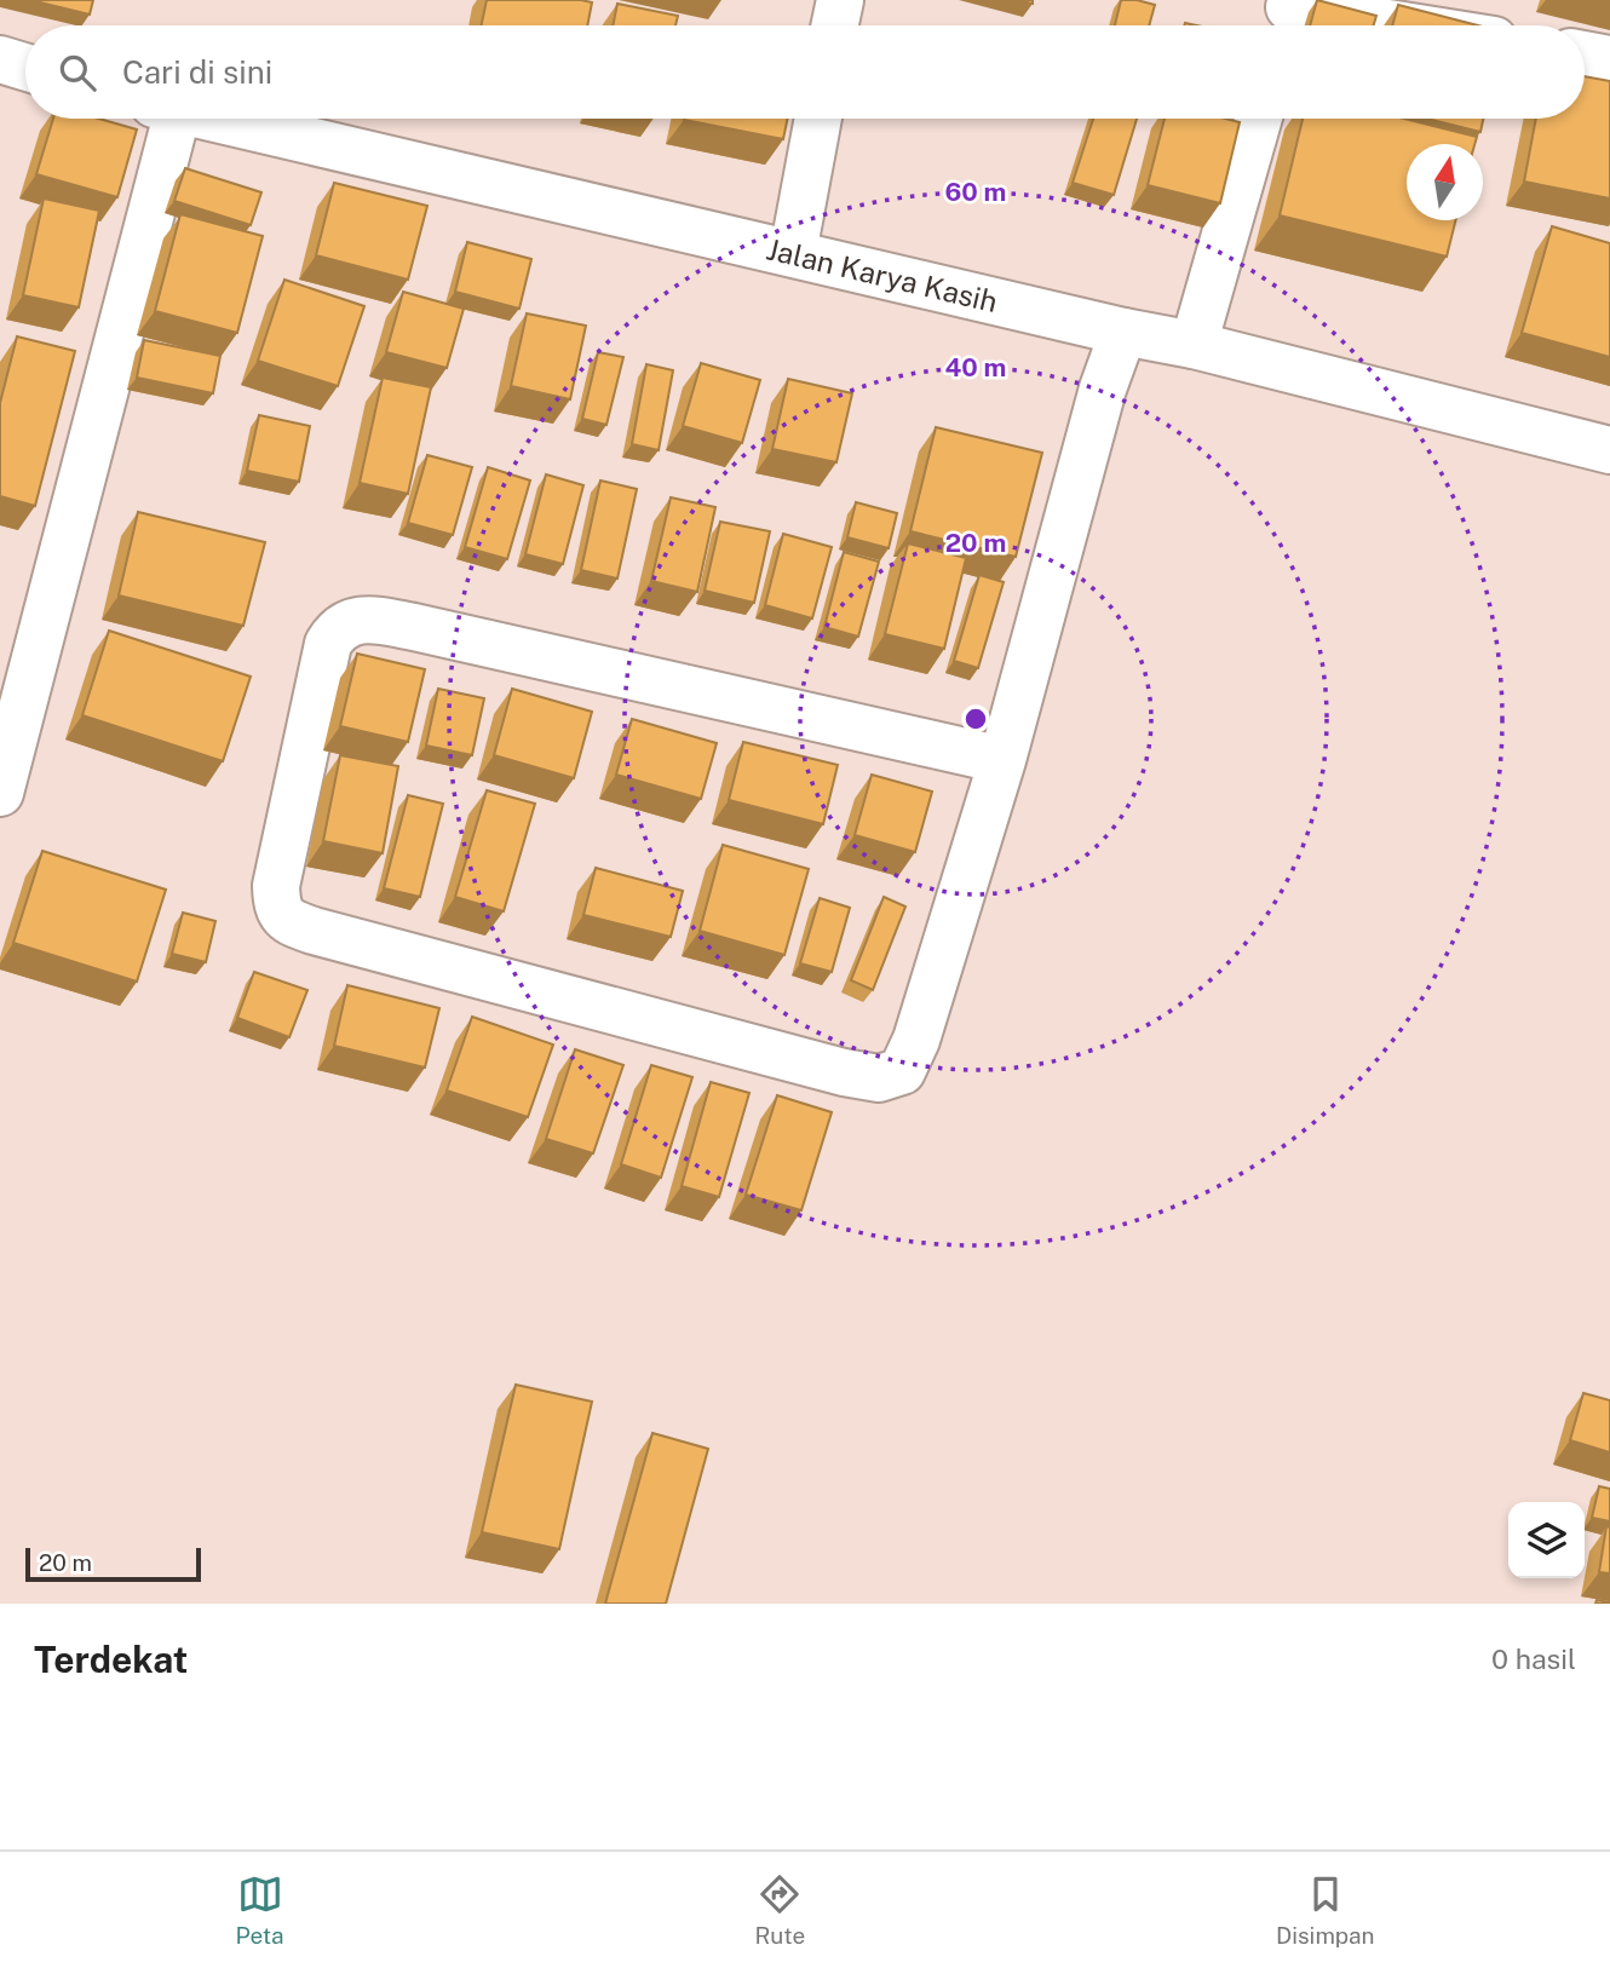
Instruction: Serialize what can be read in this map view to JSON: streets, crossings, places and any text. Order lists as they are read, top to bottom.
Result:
{
  "streets": {
    "street": ["Jalan Karya Kasih"]
  },
  "scale_bar": "20 m",
  "north": "top",
  "page": {
    "search": "Cari di sini",
    "scale": "20 m",
    "heading": ["Terdekat", "0 hasil"],
    "nav": ["Peta", "Rute", "Disimpan"]
  },
  "rings": ["60 m", "40 m", "20 m"]
}
